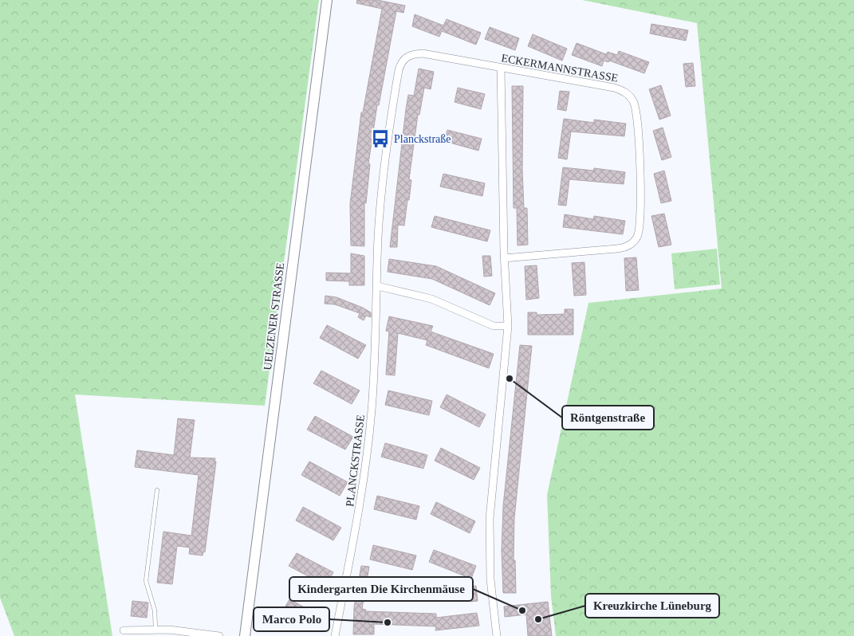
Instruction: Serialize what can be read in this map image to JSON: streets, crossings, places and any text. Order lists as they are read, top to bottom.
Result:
{
  "streets": {
    "main road": ["UELZENER STRASSE"],
    "street": ["ECKERMANNSTRASSE", "PLANCKSTRASSE"]
  },
  "crossings": [
    ["ECKERMANNSTRASSE", "PLANCKSTRASSE"]
  ],
  "places": {
    "bus stop": ["Planckstraße"],
    "other": [
      "Röntgenstraße",
      "Kindergarten Die Kirchenmäuse",
      "Kreuzkirche Lüneburg",
      "Marco Polo"
    ]
  }
}
